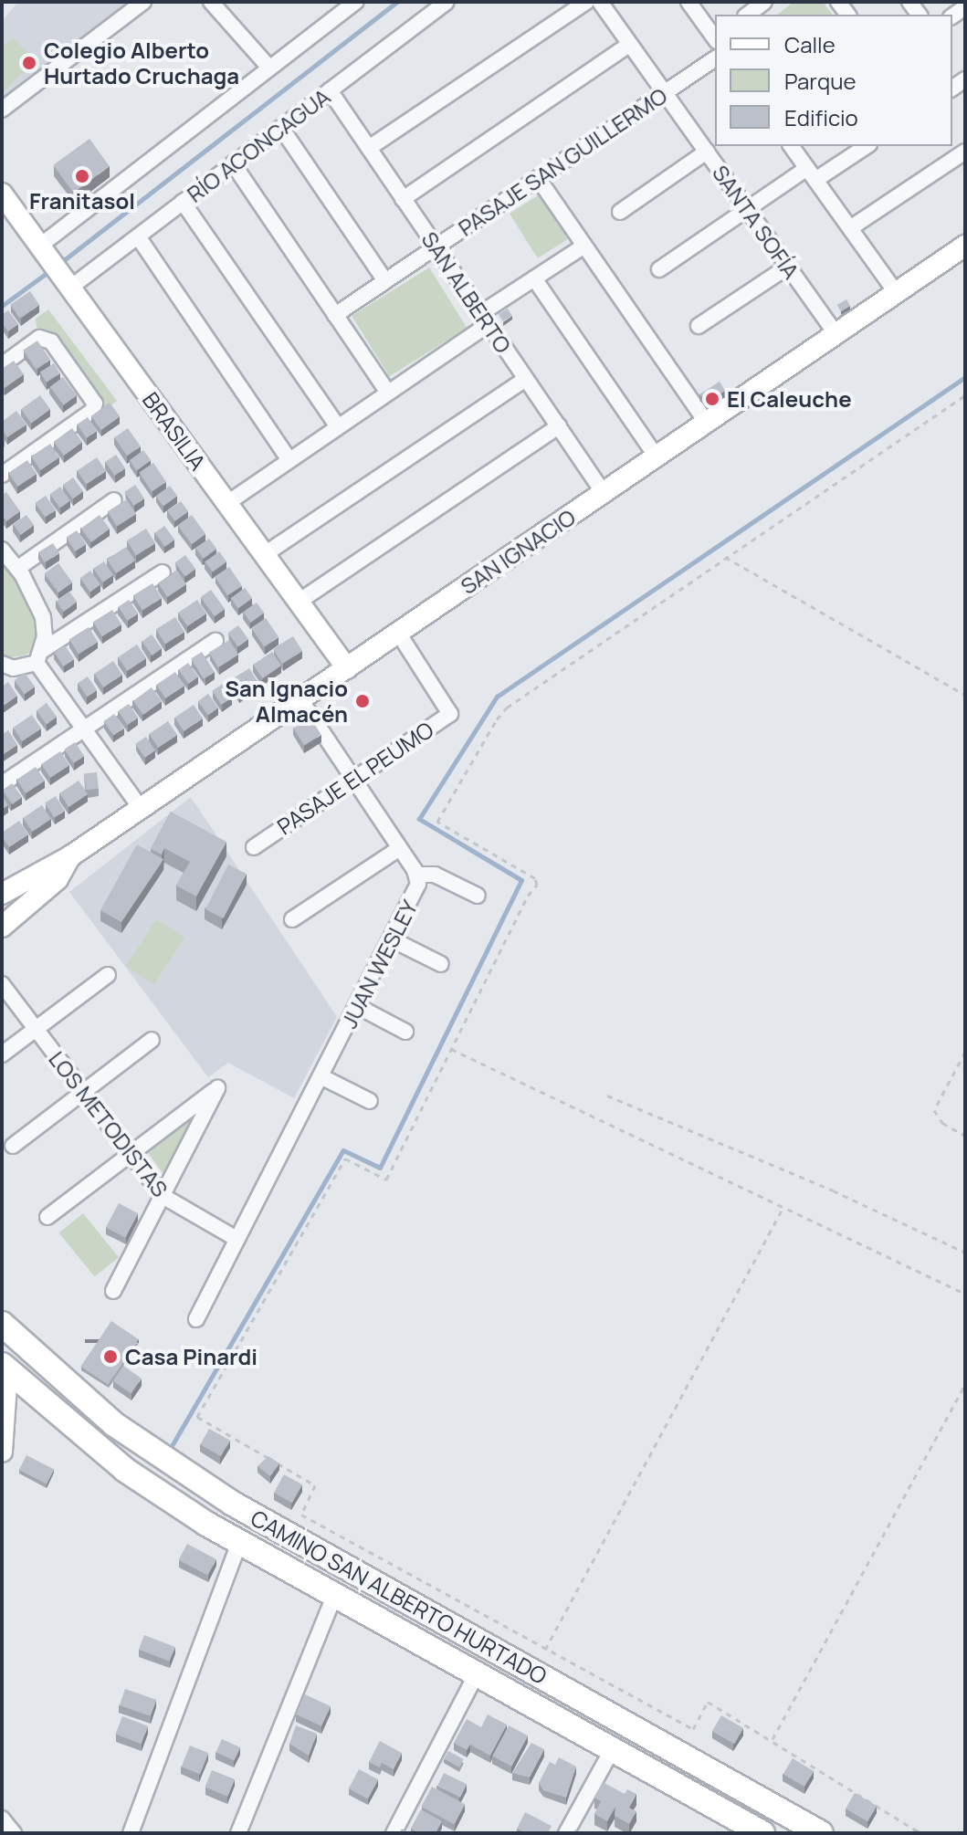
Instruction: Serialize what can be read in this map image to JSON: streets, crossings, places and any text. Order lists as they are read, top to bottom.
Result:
{
  "streets": {
    "main road": ["BRASILIA", "SAN IGNACIO", "CAMINO SAN ALBERTO HURTADO"],
    "street": [
      "RÍO ACONCAGUA",
      "PASAJE SAN GUILLERMO",
      "SANTA SOFÍA",
      "SAN ALBERTO",
      "PASAJE EL PEUMO",
      "JUAN WESLEY",
      "LOS METODISTAS"
    ]
  },
  "crossings": [
    ["RÍO ACONCAGUA", "SAN ALBERTO"],
    ["RÍO ACONCAGUA", "BRASILIA"],
    ["PASAJE SAN GUILLERMO", "SANTA SOFÍA"],
    ["PASAJE SAN GUILLERMO", "SAN ALBERTO"],
    ["SANTA SOFÍA", "SAN IGNACIO"],
    ["SAN ALBERTO", "SAN IGNACIO"],
    ["BRASILIA", "SAN IGNACIO"],
    ["SAN IGNACIO", "PASAJE EL PEUMO"],
    ["SAN IGNACIO", "JUAN WESLEY"],
    ["PASAJE EL PEUMO", "JUAN WESLEY"],
    ["JUAN WESLEY", "LOS METODISTAS"]
  ],
  "places": [
    "Colegio Alberto Hurtado Cruchaga",
    "Franitasol",
    "El Caleuche",
    "San Ignacio Almacén",
    "Casa Pinardi"
  ],
  "legend": ["Calle", "Parque", "Edificio"]
}
